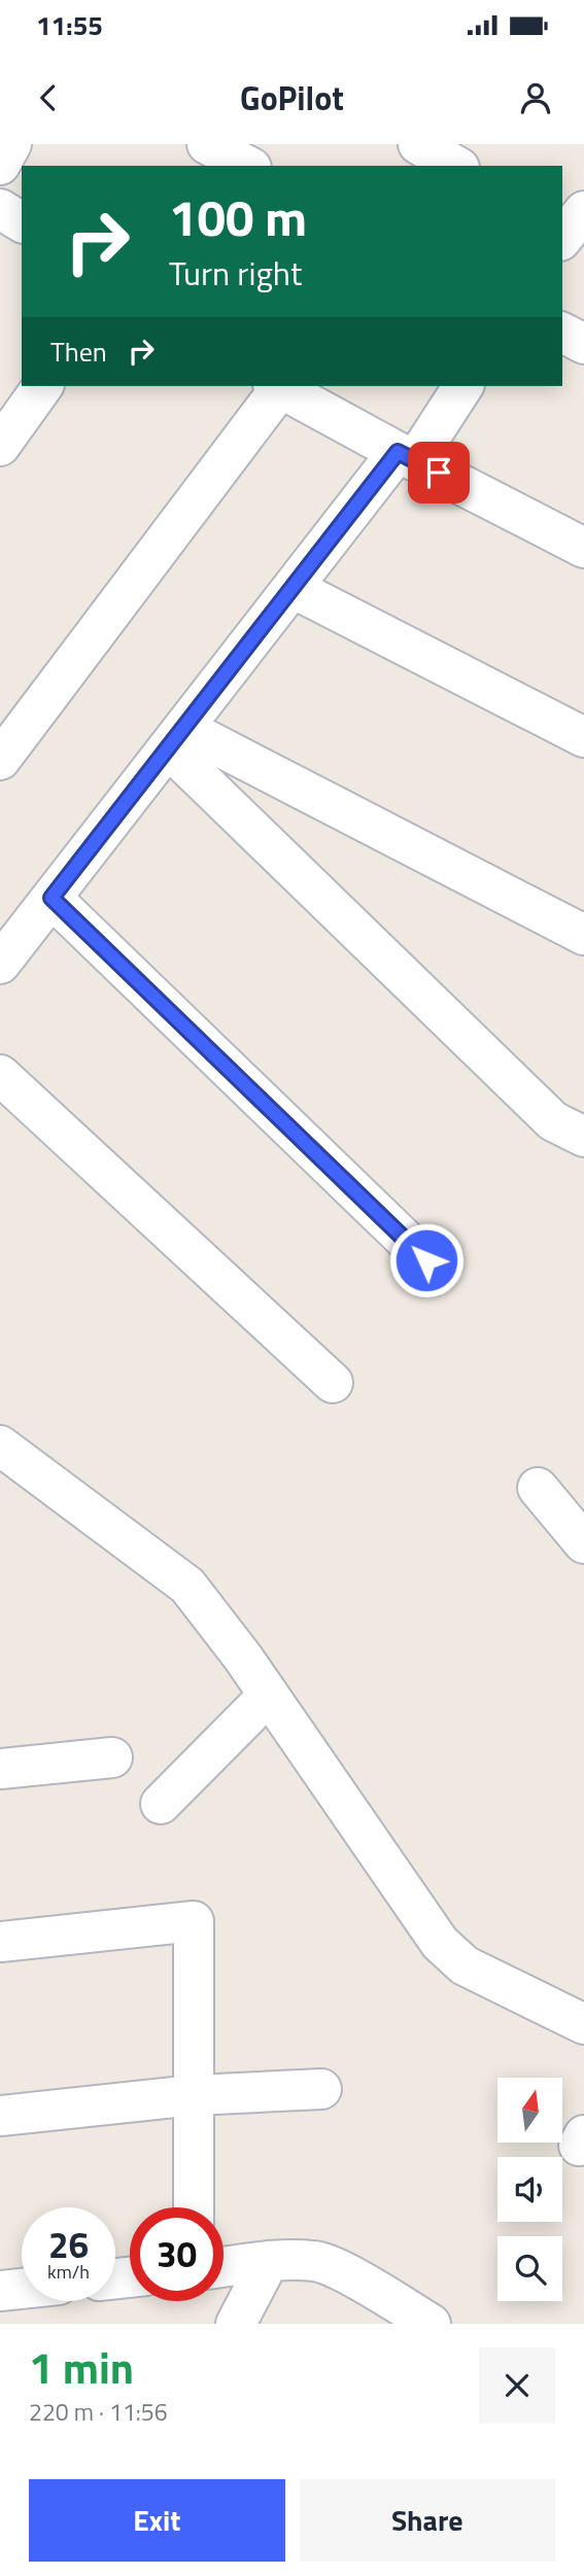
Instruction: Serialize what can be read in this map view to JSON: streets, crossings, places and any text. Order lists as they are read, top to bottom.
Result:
{
  "north": "top",
  "page": {
    "status": "11:55",
    "header": "GoPilot",
    "turn": ["100 m", "Turn right"],
    "then": "Then",
    "speed": "26 km/h",
    "limit": "30",
    "heading": ["1 min", "220 m · 11:56"],
    "buttons": ["Exit", "Share"]
  }
}
